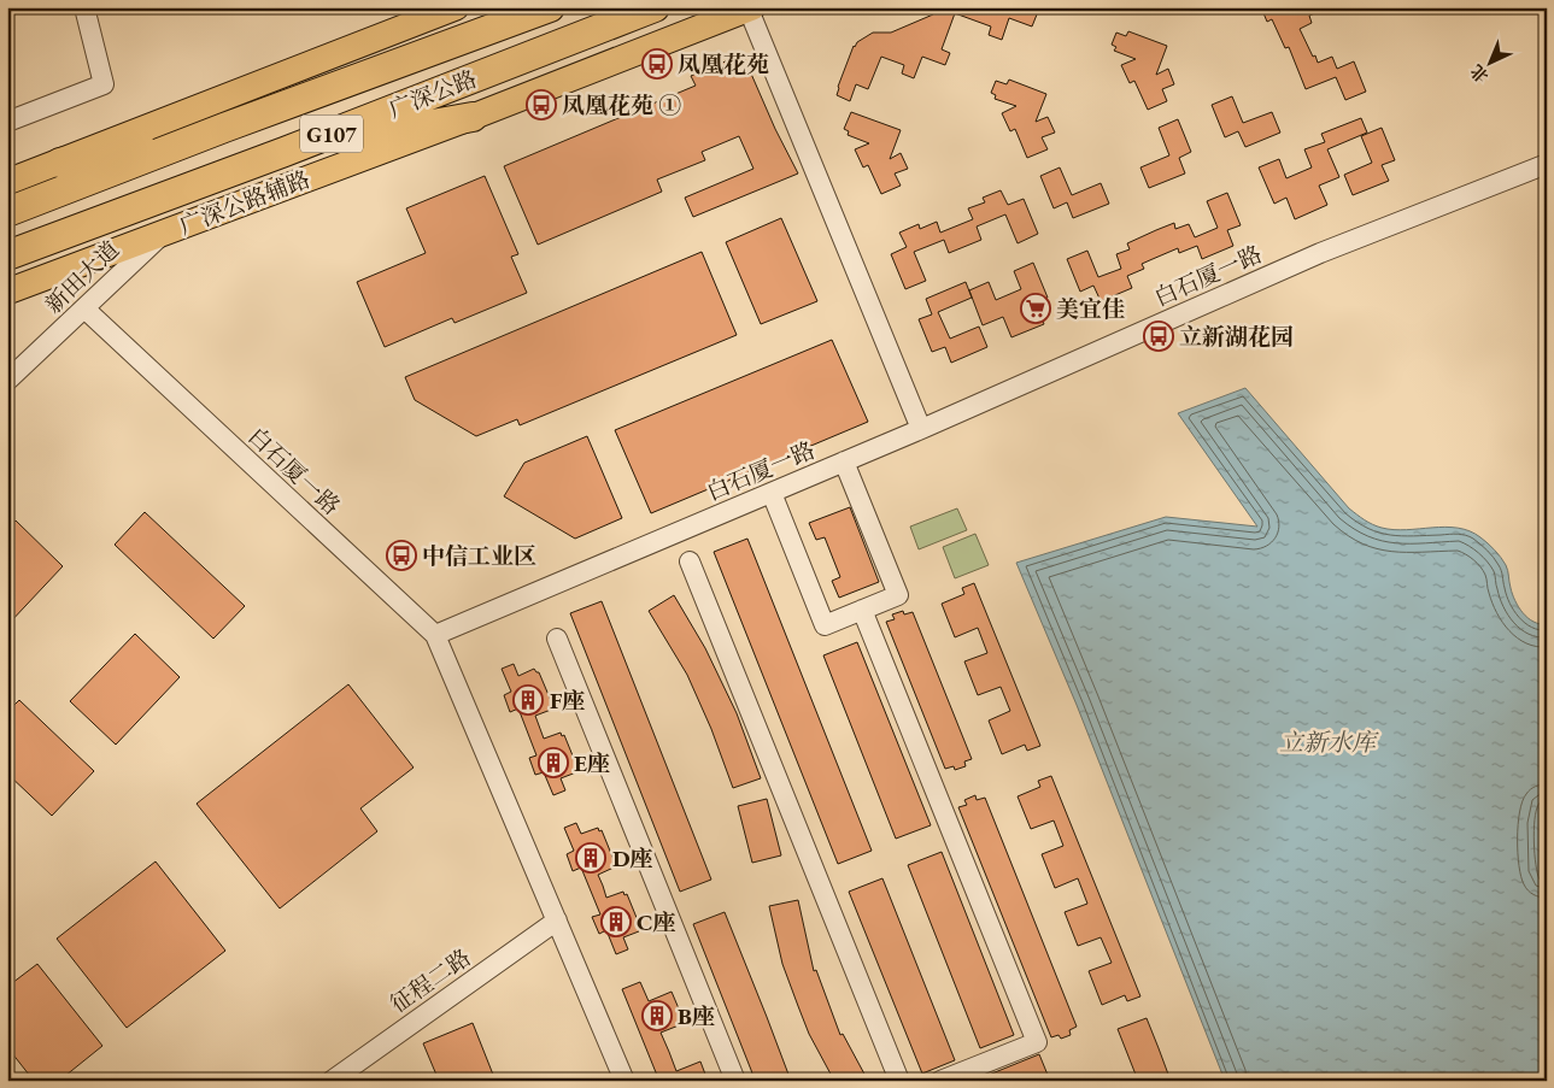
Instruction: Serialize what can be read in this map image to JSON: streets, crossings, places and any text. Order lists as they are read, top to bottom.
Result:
{
  "streets": {
    "highway": ["广深公路", "G107"],
    "main road": ["广深公路辅路"],
    "street": ["白石厦一路", "新田大道", "征程二路"]
  },
  "crossings": [
    ["广深公路辅路", "新田大道"],
    ["白石厦一路", "新田大道"]
  ],
  "water": ["立新水库"],
  "places": {
    "bus stop": [
      "凤凰花苑",
      "凤凰花苑 ①",
      "立新湖花园",
      "中信工业区"
    ],
    "supermarket": ["美宜佳"],
    "building": [
      "F座",
      "E座",
      "D座",
      "C座",
      "B座"
    ]
  },
  "north": "bottom left"
}
